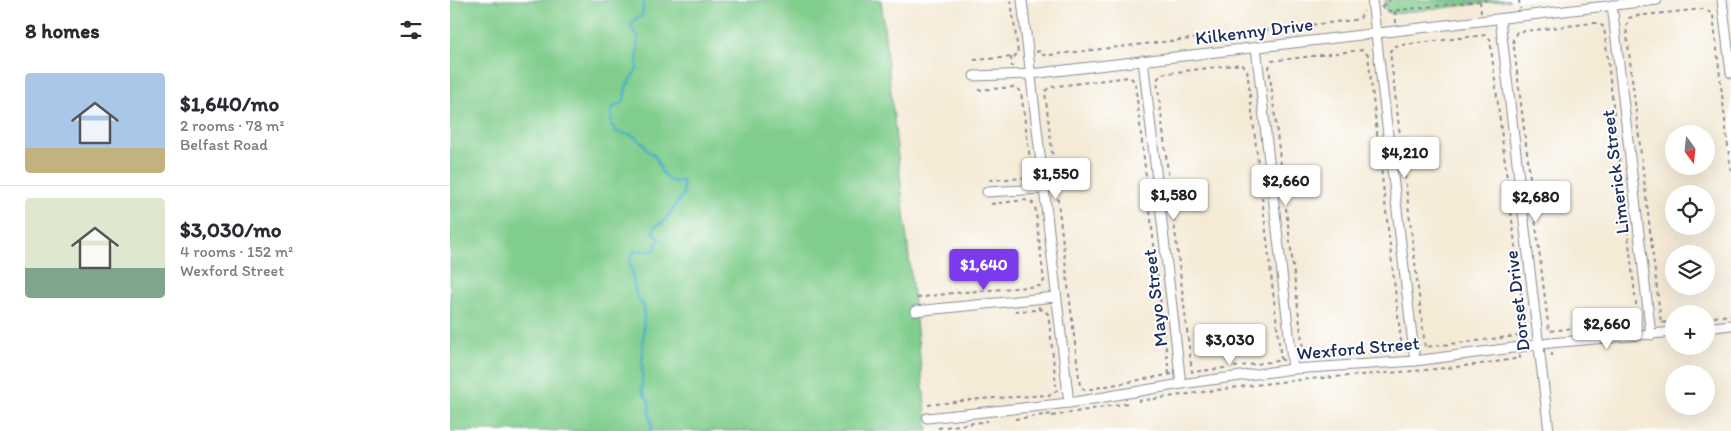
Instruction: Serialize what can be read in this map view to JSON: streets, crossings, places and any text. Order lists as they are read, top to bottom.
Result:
{
  "streets": {
    "street": [
      "Kilkenny Drive",
      "Limerick Street",
      "Mayo Street",
      "Dorset Drive",
      "Wexford Street"
    ]
  },
  "crossings": [
    ["Kilkenny Drive", "Limerick Street"],
    ["Kilkenny Drive", "Mayo Street"],
    ["Kilkenny Drive", "Dorset Drive"],
    ["Limerick Street", "Wexford Street"],
    ["Mayo Street", "Wexford Street"],
    ["Dorset Drive", "Wexford Street"]
  ],
  "north": "bottom",
  "page": {
    "heading": "8 homes",
    "list": [
      {
        "name": "$1,640/mo",
        "note": "2 rooms · 78 m² · Belfast Road"
      },
      {
        "name": "$3,030/mo",
        "note": "4 rooms · 152 m² · Wexford Street"
      }
    ],
    "map_buttons": ["+", "−"],
    "price": [
      "$4,210",
      "$1,550",
      "$2,660",
      "$1,580",
      "$2,680",
      "$1,640",
      "$2,660",
      "$3,030"
    ]
  }
}
